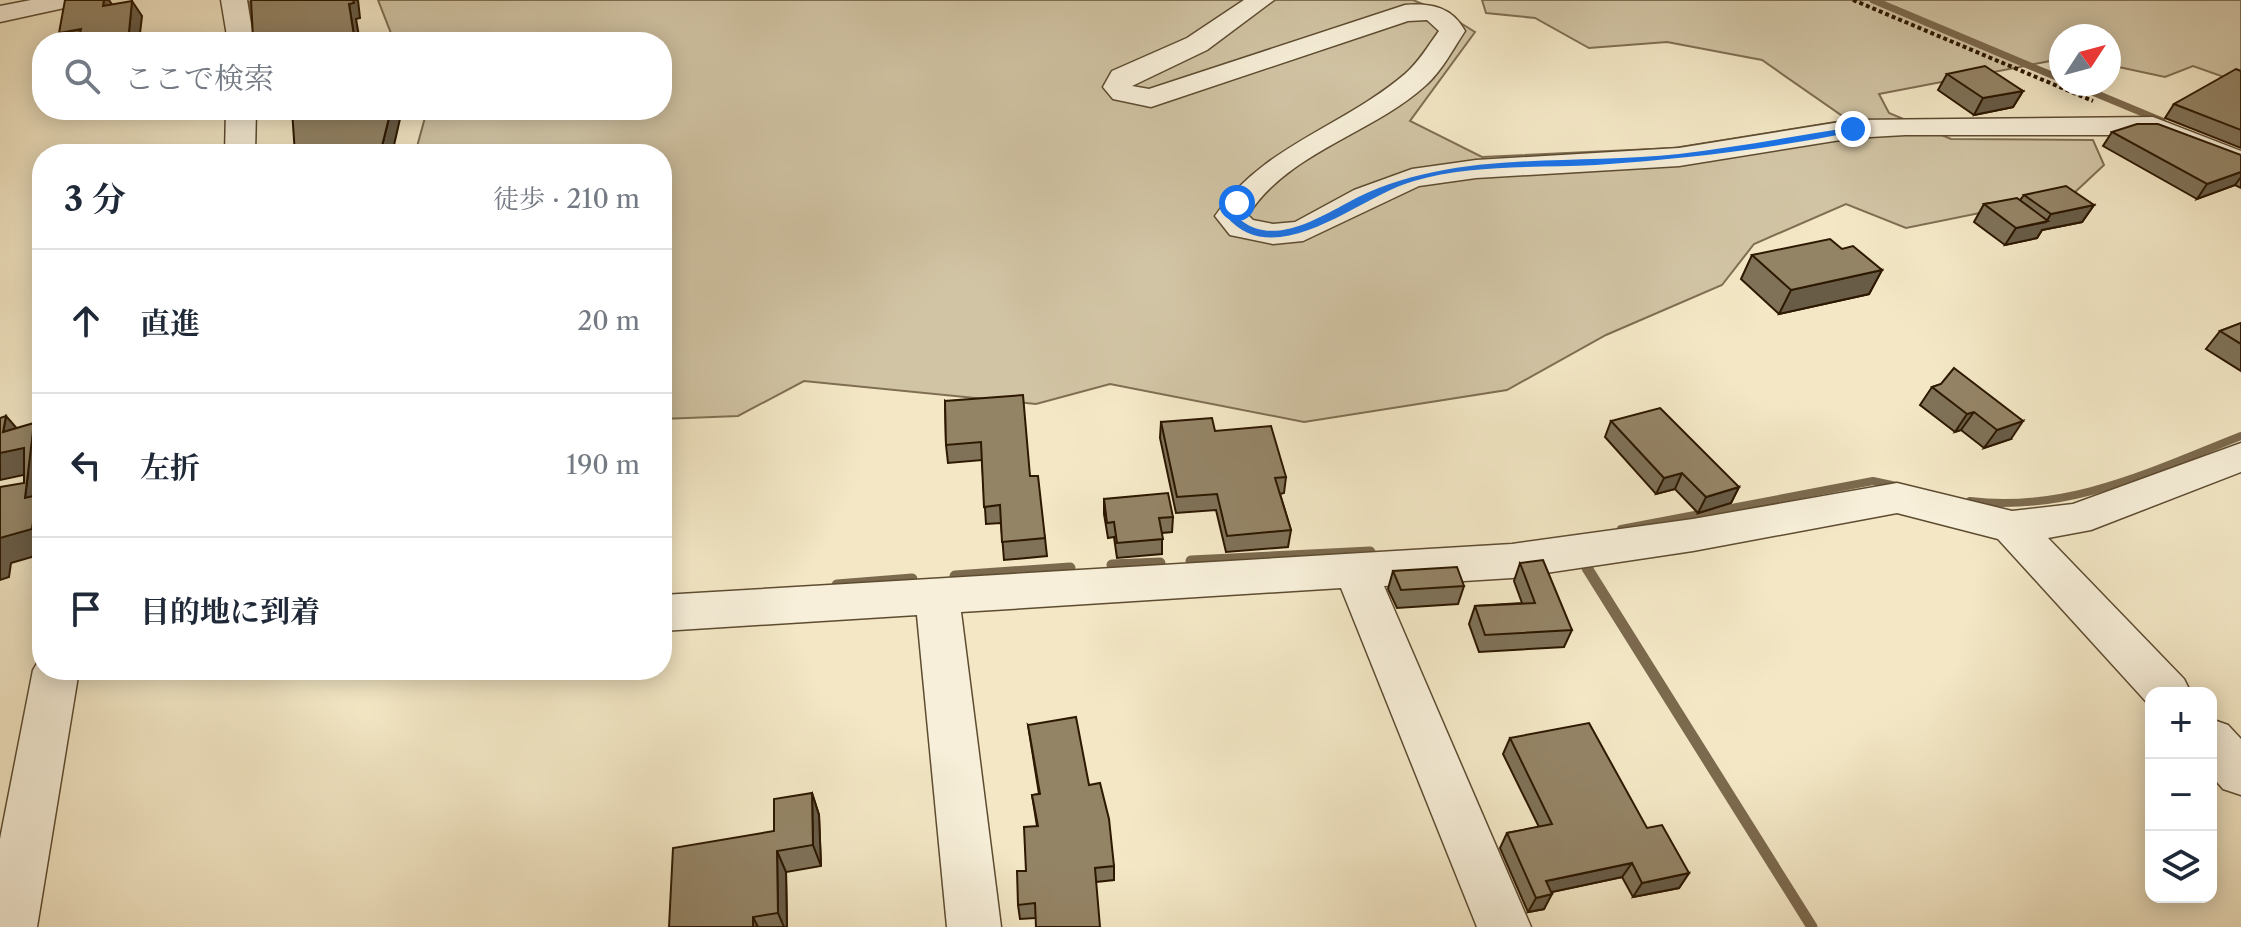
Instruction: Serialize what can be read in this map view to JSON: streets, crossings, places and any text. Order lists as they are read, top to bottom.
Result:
{
  "north": "top right",
  "page": {
    "search": "ここで検索",
    "heading": ["3 分", "徒歩 · 210 m"],
    "list": [
      ["直進", "20 m"],
      ["左折", "190 m"],
      "目的地に到着"
    ],
    "map_buttons": ["+", "−"]
  }
}
